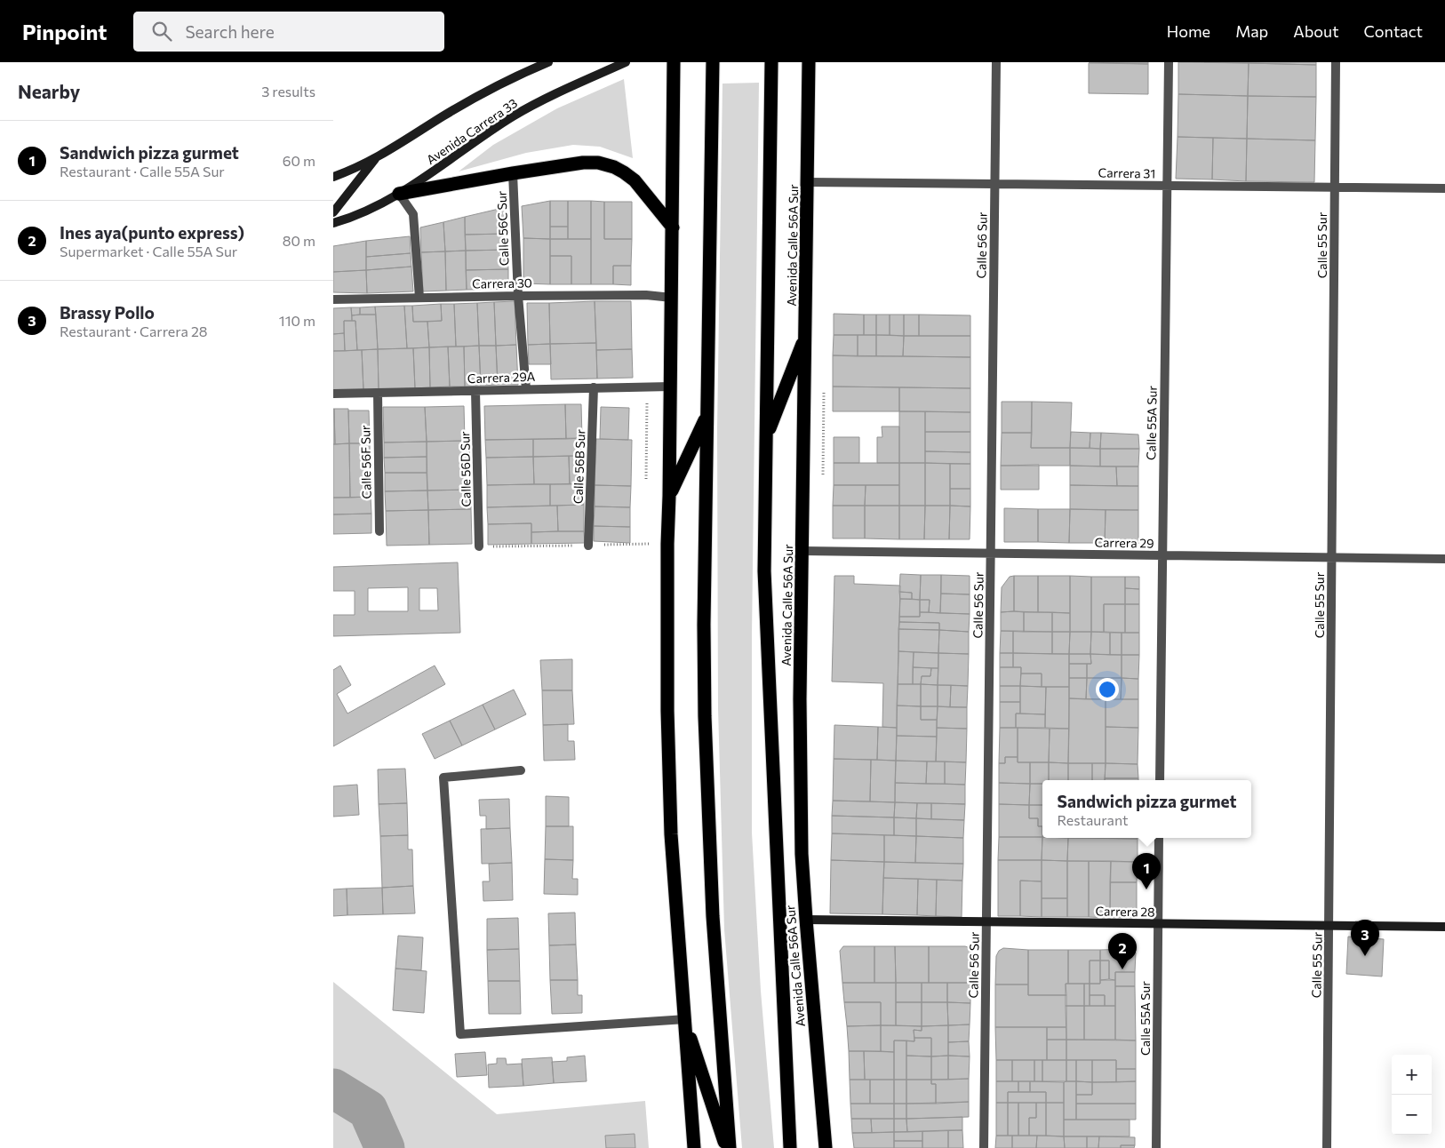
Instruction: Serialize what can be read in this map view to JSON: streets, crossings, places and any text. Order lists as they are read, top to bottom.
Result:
{
  "streets": {
    "highway": ["Avenida Calle 56A Sur"],
    "main road": ["Avenida Carrera 33", "Carrera 28"],
    "street": [
      "Carrera 31",
      "Calle 56C Sur",
      "Calle 56 Sur",
      "Calle 55 Sur",
      "Carrera 30",
      "Carrera 29A",
      "Calle 55A Sur",
      "Calle 56F Sur",
      "Calle 56B Sur",
      "Calle 56D Sur",
      "Carrera 29"
    ]
  },
  "crossings": [
    ["Carrera 31", "Avenida Calle 56A Sur"],
    ["Carrera 31", "Calle 56 Sur"],
    ["Carrera 31", "Calle 55 Sur"],
    ["Carrera 31", "Calle 55A Sur"],
    ["Calle 56C Sur", "Carrera 30"],
    ["Calle 56C Sur", "Carrera 29A"],
    ["Avenida Calle 56A Sur", "Carrera 29"],
    ["Avenida Calle 56A Sur", "Carrera 28"],
    ["Calle 56 Sur", "Carrera 29"],
    ["Calle 56 Sur", "Carrera 28"],
    ["Calle 55 Sur", "Carrera 29"],
    ["Calle 55 Sur", "Carrera 28"],
    ["Carrera 29A", "Calle 56F Sur"],
    ["Carrera 29A", "Calle 56B Sur"],
    ["Carrera 29A", "Calle 56D Sur"],
    ["Calle 55A Sur", "Carrera 29"],
    ["Calle 55A Sur", "Carrera 28"]
  ],
  "page": {
    "header": "Pinpoint",
    "search": "Search here",
    "nav": [
      "Home",
      "Map",
      "About",
      "Contact"
    ],
    "heading": ["Nearby", "3 results"],
    "list": [
      {
        "mark": "1",
        "name": "Sandwich pizza gurmet",
        "note": "Restaurant · Calle 55A Sur",
        "value": "60 m"
      },
      {
        "mark": "2",
        "name": "Ines aya(punto express)",
        "note": "Supermarket · Calle 55A Sur",
        "value": "80 m"
      },
      {
        "mark": "3",
        "name": "Brassy Pollo",
        "note": "Restaurant · Carrera 28",
        "value": "110 m"
      }
    ],
    "popup": ["Sandwich pizza gurmet", "Restaurant"],
    "pins": ["1", "3", "2"],
    "map_buttons": ["+", "−"]
  }
}
